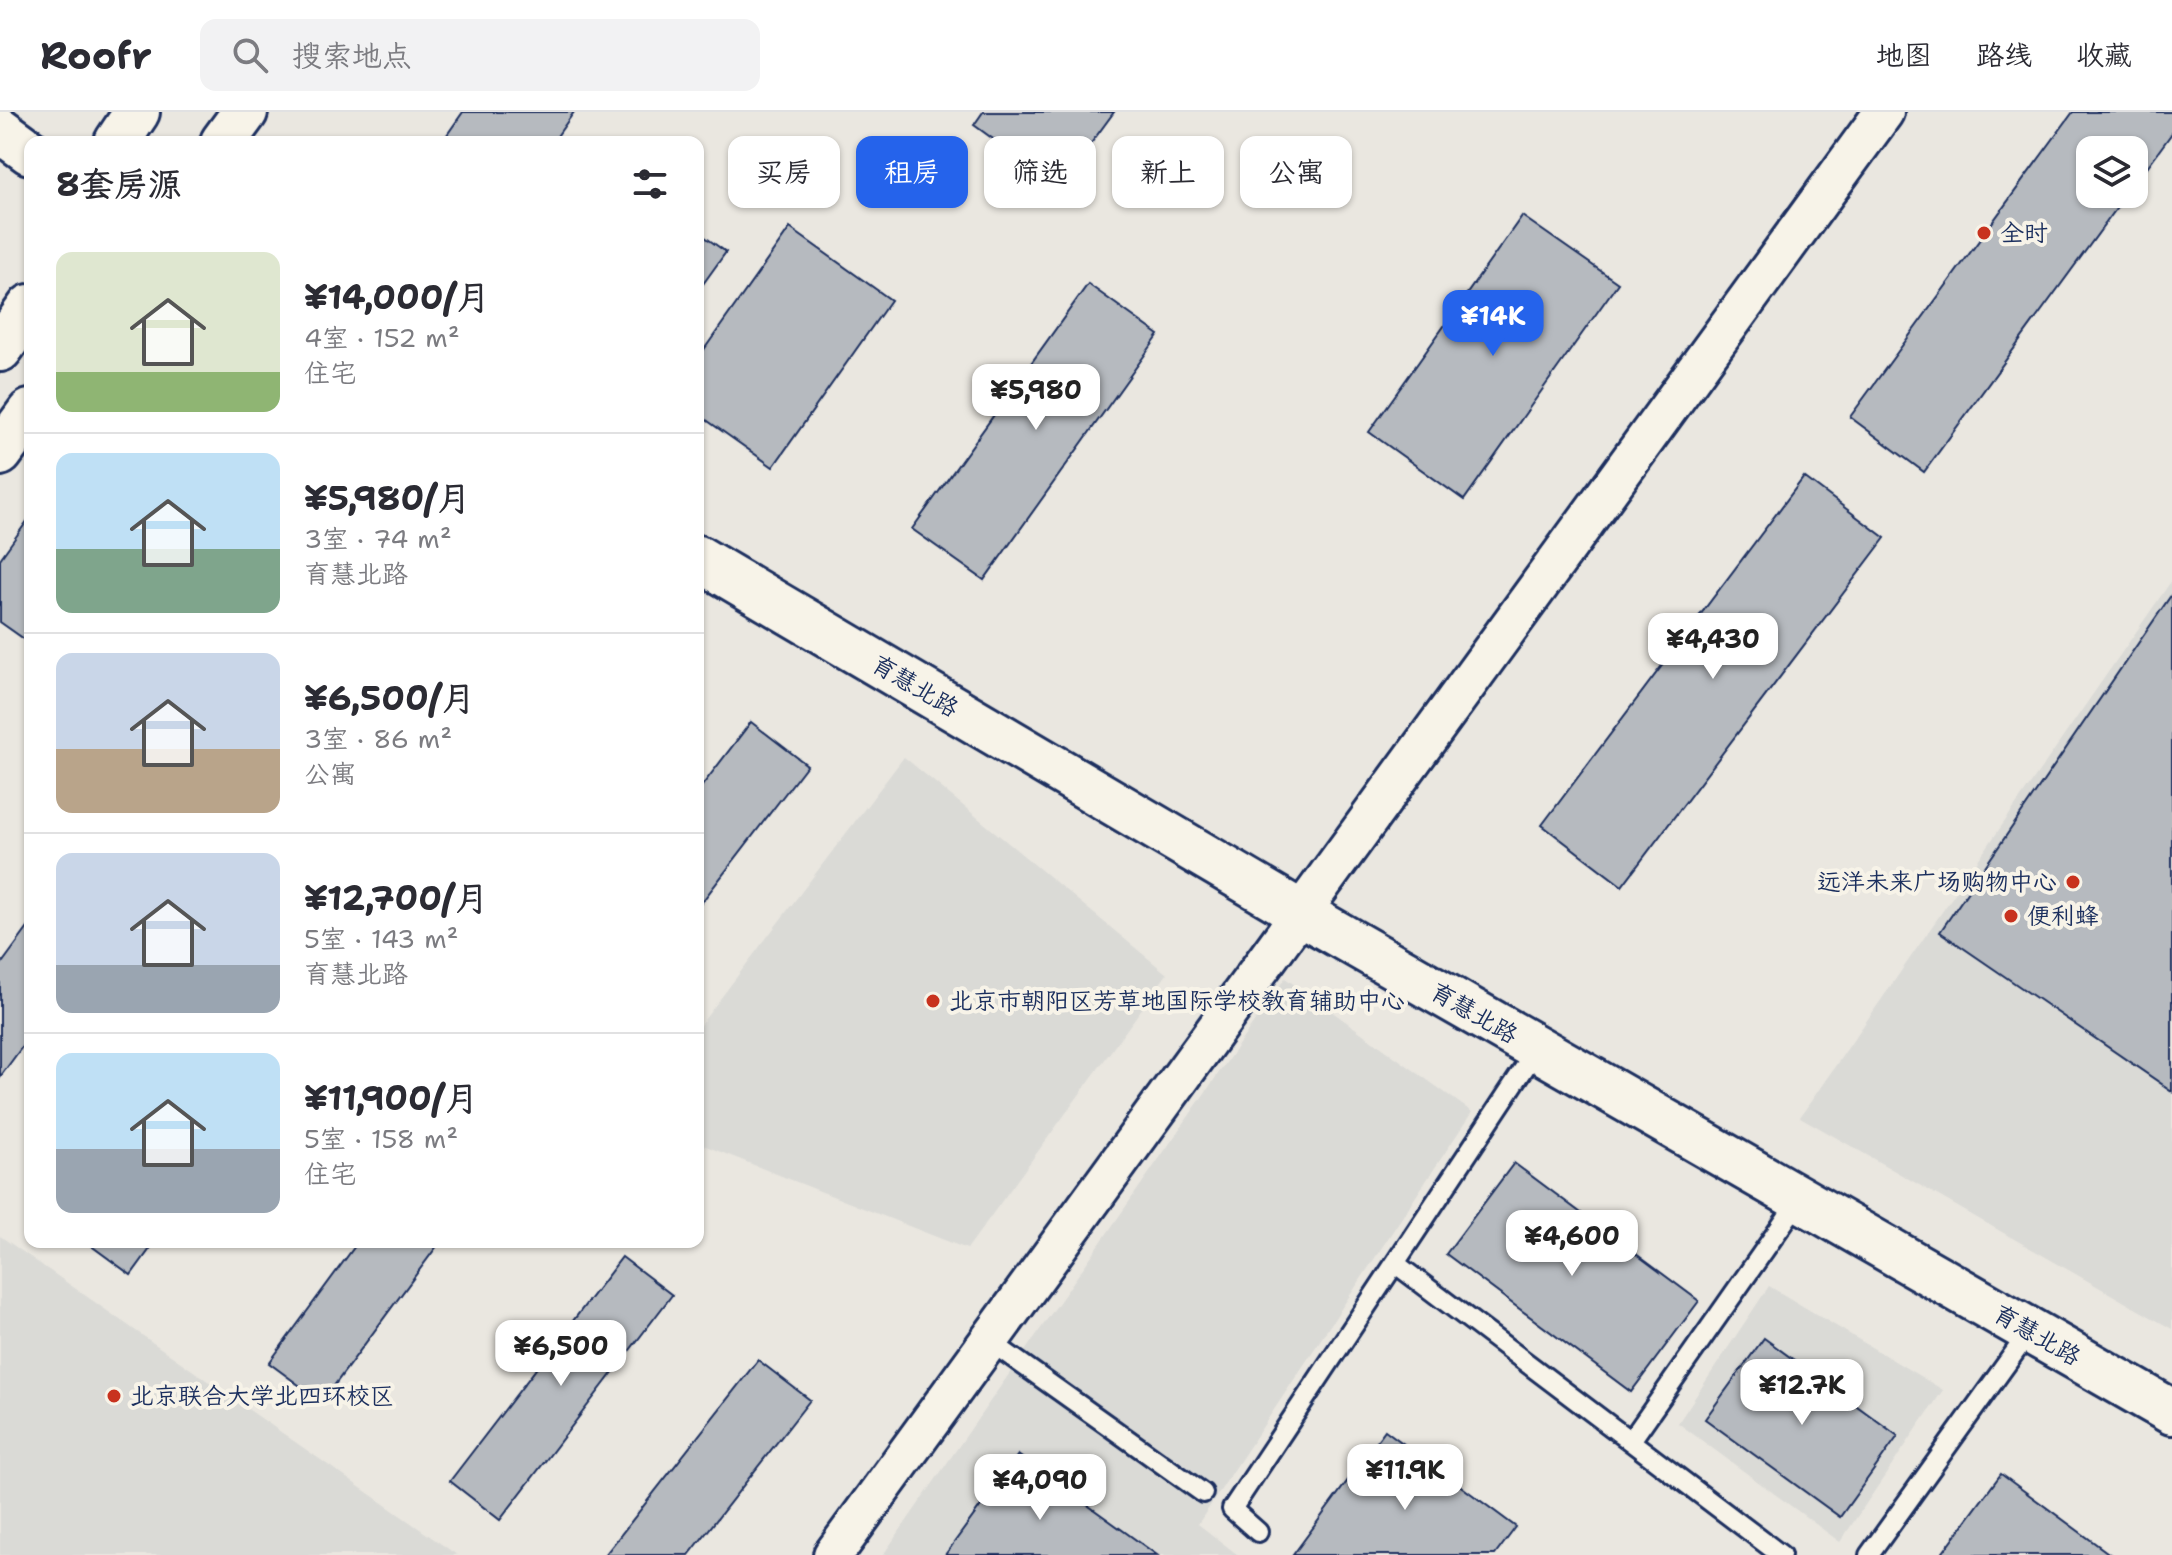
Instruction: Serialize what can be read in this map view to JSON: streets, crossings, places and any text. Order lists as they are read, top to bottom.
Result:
{
  "streets": {
    "street": ["育慧北路"]
  },
  "places": [
    "全时",
    "远洋未来广场购物中心",
    "便利蜂",
    "北京市朝阳区芳草地国际学校教育辅助中心",
    "北京联合大学北四环校区"
  ],
  "page": {
    "header": "Roofr",
    "search": "搜索地点",
    "nav": ["地图", "路线", "收藏"],
    "chip": [
      "买房",
      "租房",
      "筛选",
      "新上",
      "公寓"
    ],
    "heading": "8套房源",
    "list": [
      {
        "name": "¥14,000/月",
        "note": "4室 · 152 m² · 住宅"
      },
      {
        "name": "¥5,980/月",
        "note": "3室 · 74 m² · 育慧北路"
      },
      {
        "name": "¥6,500/月",
        "note": "3室 · 86 m² · 公寓"
      },
      {
        "name": "¥12,700/月",
        "note": "5室 · 143 m² · 育慧北路"
      },
      {
        "name": "¥11,900/月",
        "note": "5室 · 158 m² · 住宅"
      }
    ],
    "price": [
      "¥14K",
      "¥5,980",
      "¥4,430",
      "¥4,600",
      "¥6,500",
      "¥12.7K",
      "¥11.9K",
      "¥4,090"
    ]
  }
}
